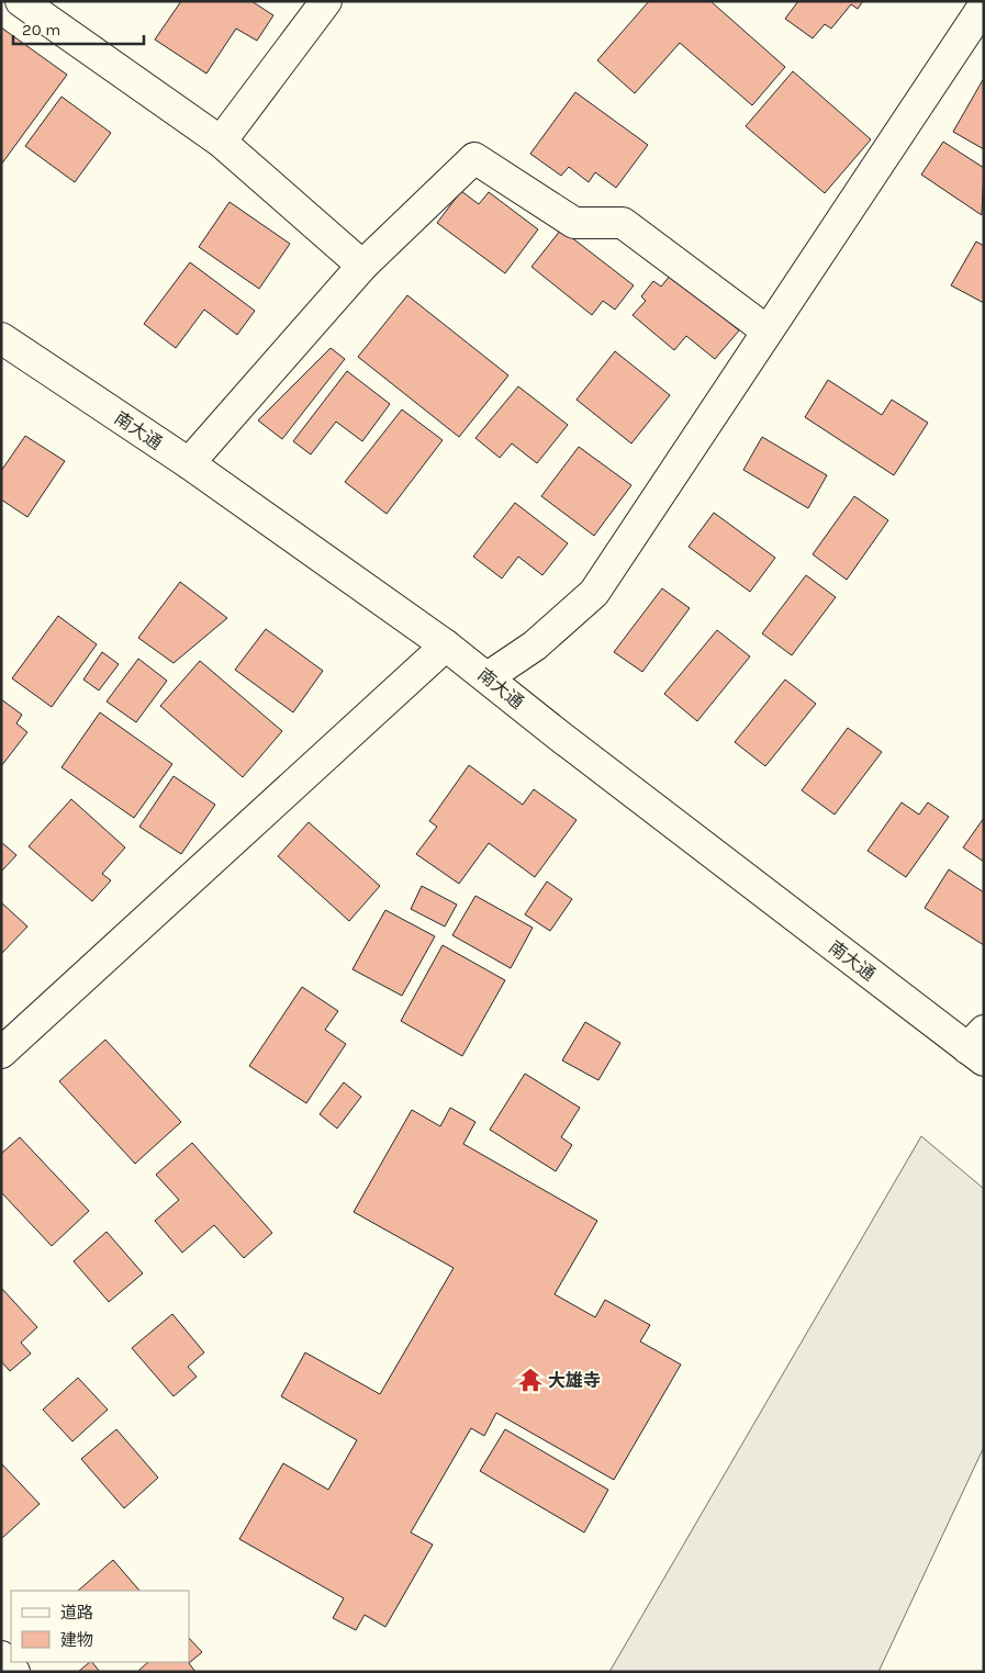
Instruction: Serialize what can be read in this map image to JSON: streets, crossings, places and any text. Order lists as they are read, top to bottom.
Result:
{
  "streets": {
    "street": ["南大通"]
  },
  "places": {
    "temple": ["大雄寺"]
  },
  "legend": ["道路", "建物"],
  "scale_bar": "20 m"
}
